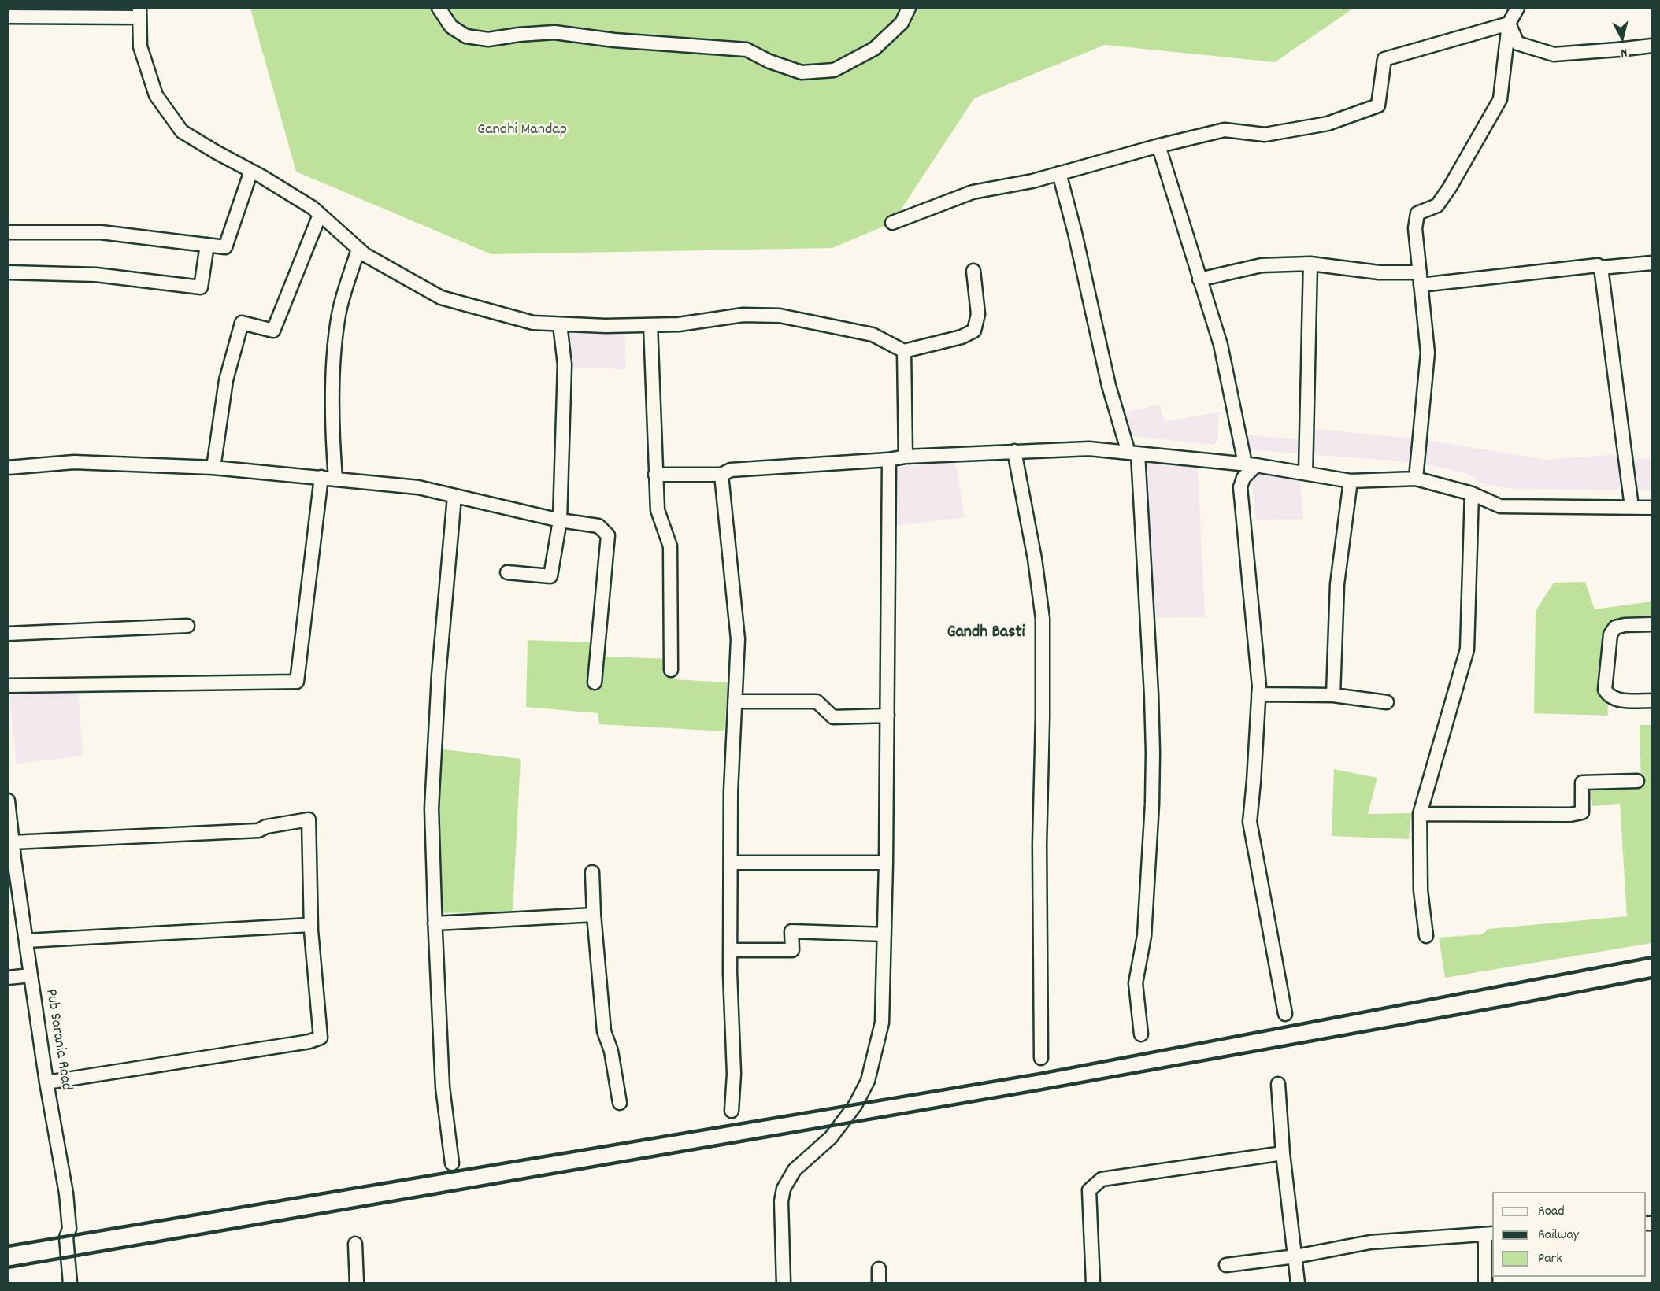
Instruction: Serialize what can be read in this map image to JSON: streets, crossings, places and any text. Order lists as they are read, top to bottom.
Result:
{
  "streets": {
    "street": ["Pub Sarania Road"]
  },
  "districts": ["Gandh Basti"],
  "parks": ["Gandhi Mandap"],
  "legend": ["Road", "Railway", "Park"],
  "north": "bottom"
}
